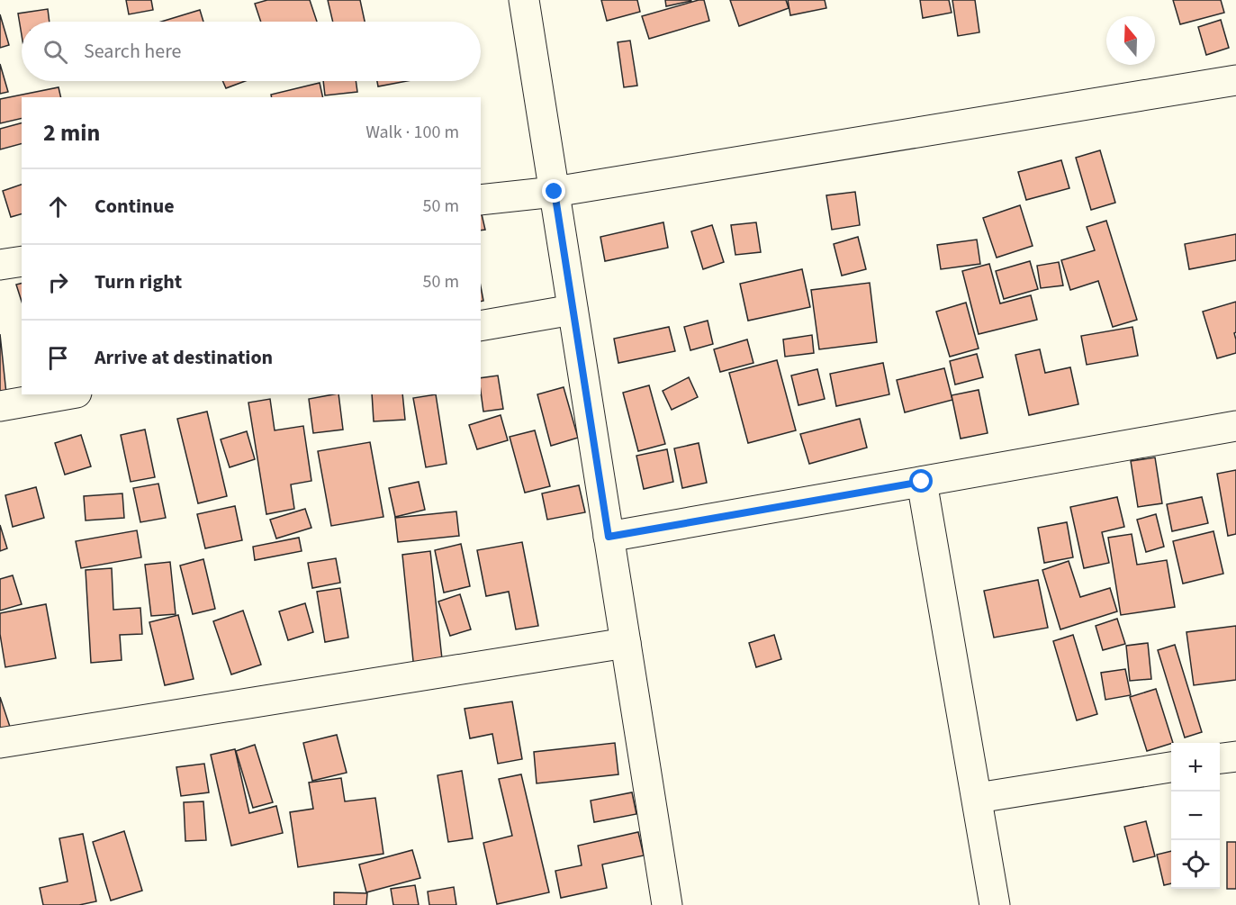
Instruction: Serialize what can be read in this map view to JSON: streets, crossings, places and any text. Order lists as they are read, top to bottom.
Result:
{
  "north": "top",
  "page": {
    "search": "Search here",
    "heading": ["2 min", "Walk · 100 m"],
    "list": [
      ["Continue", "50 m"],
      ["Turn right", "50 m"],
      "Arrive at destination"
    ],
    "map_buttons": ["+", "−"]
  }
}
